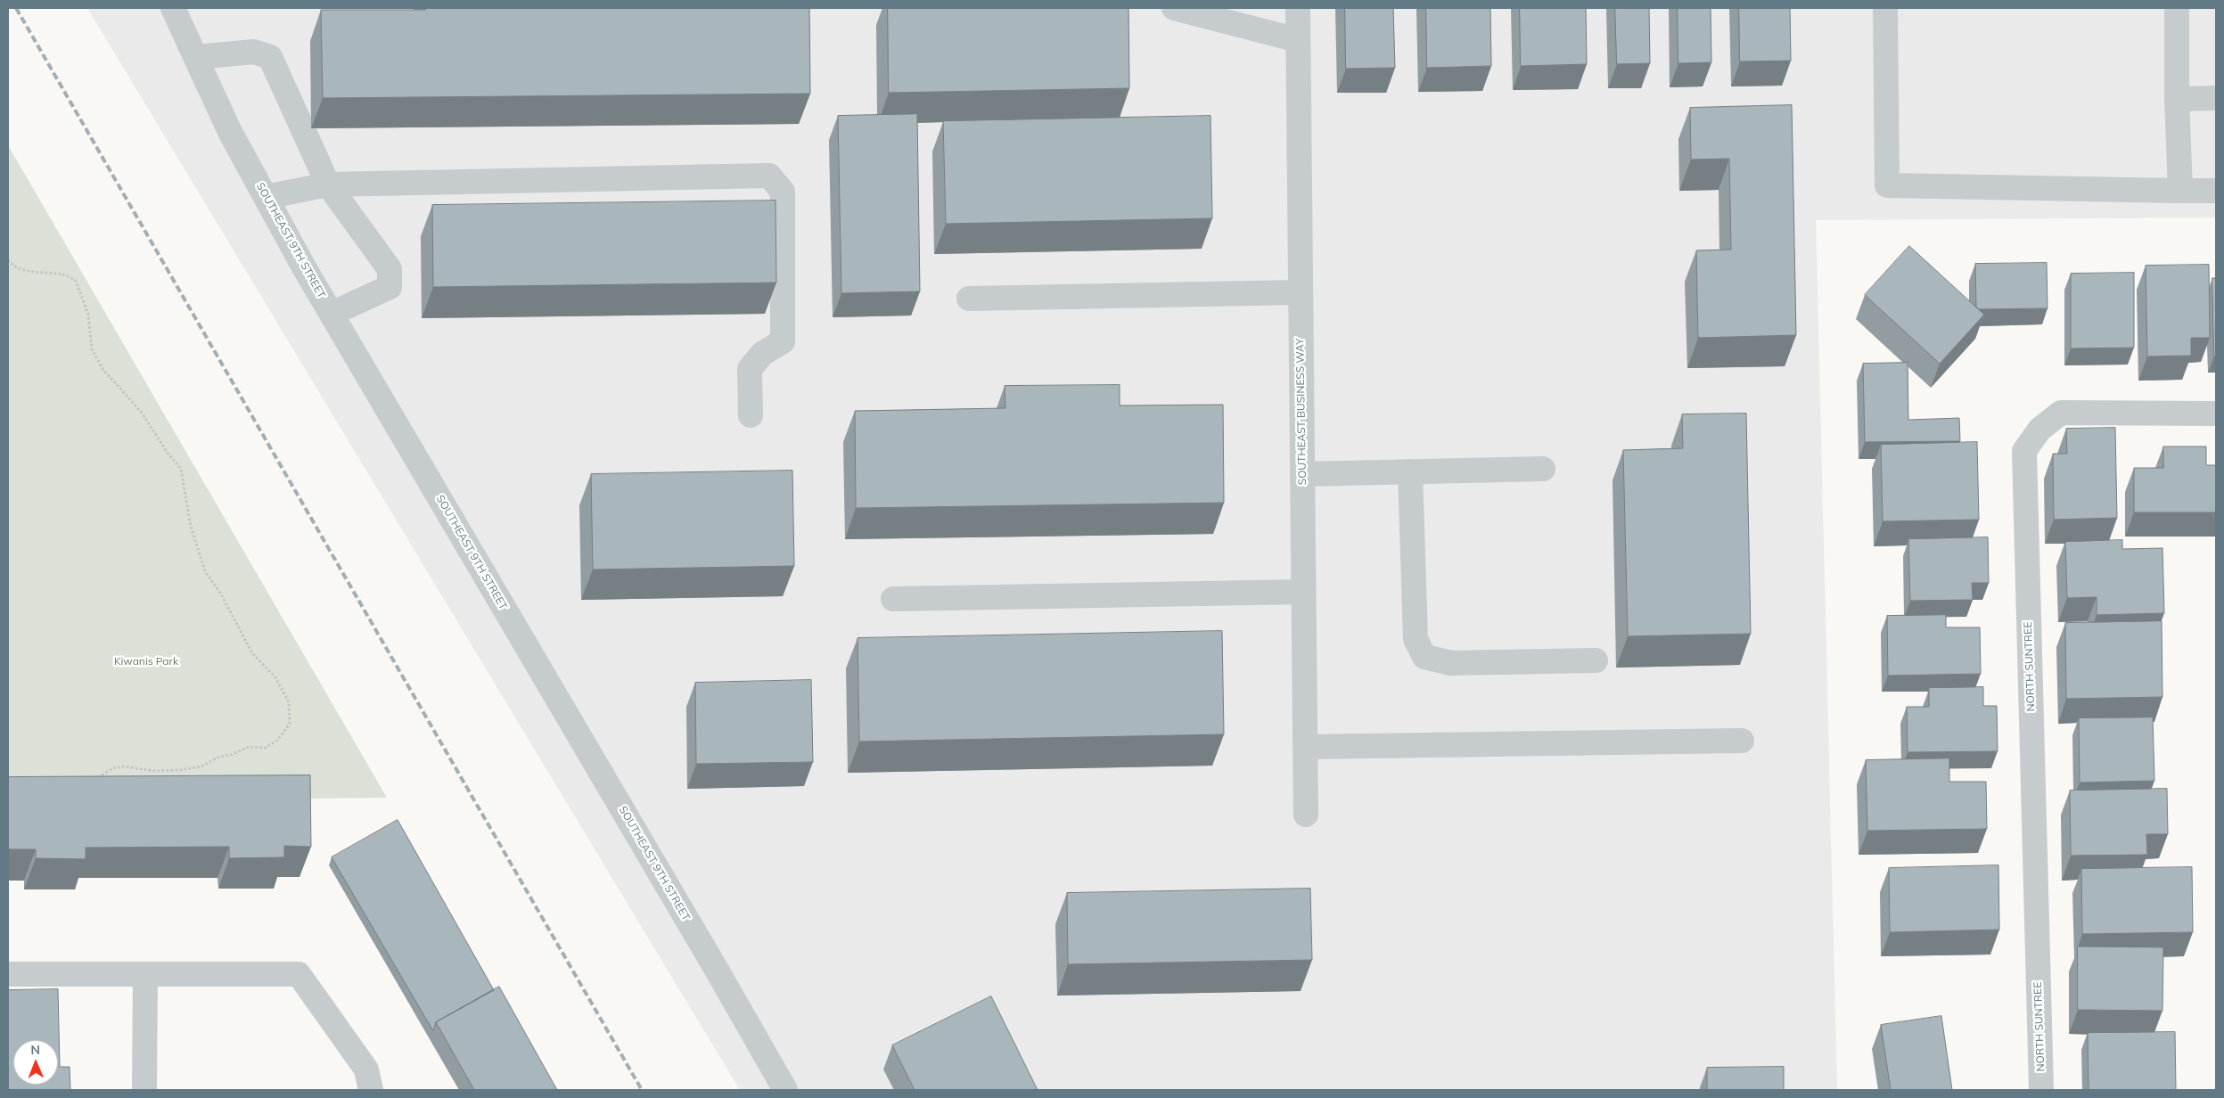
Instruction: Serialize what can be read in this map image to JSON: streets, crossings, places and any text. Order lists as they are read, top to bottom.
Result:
{
  "streets": {
    "street": ["SOUTHEAST 9TH STREET", "SOUTHEAST BUSINESS WAY", "NORTH SUNTREE"]
  },
  "parks": ["Kiwanis Park"],
  "north": "top"
}
